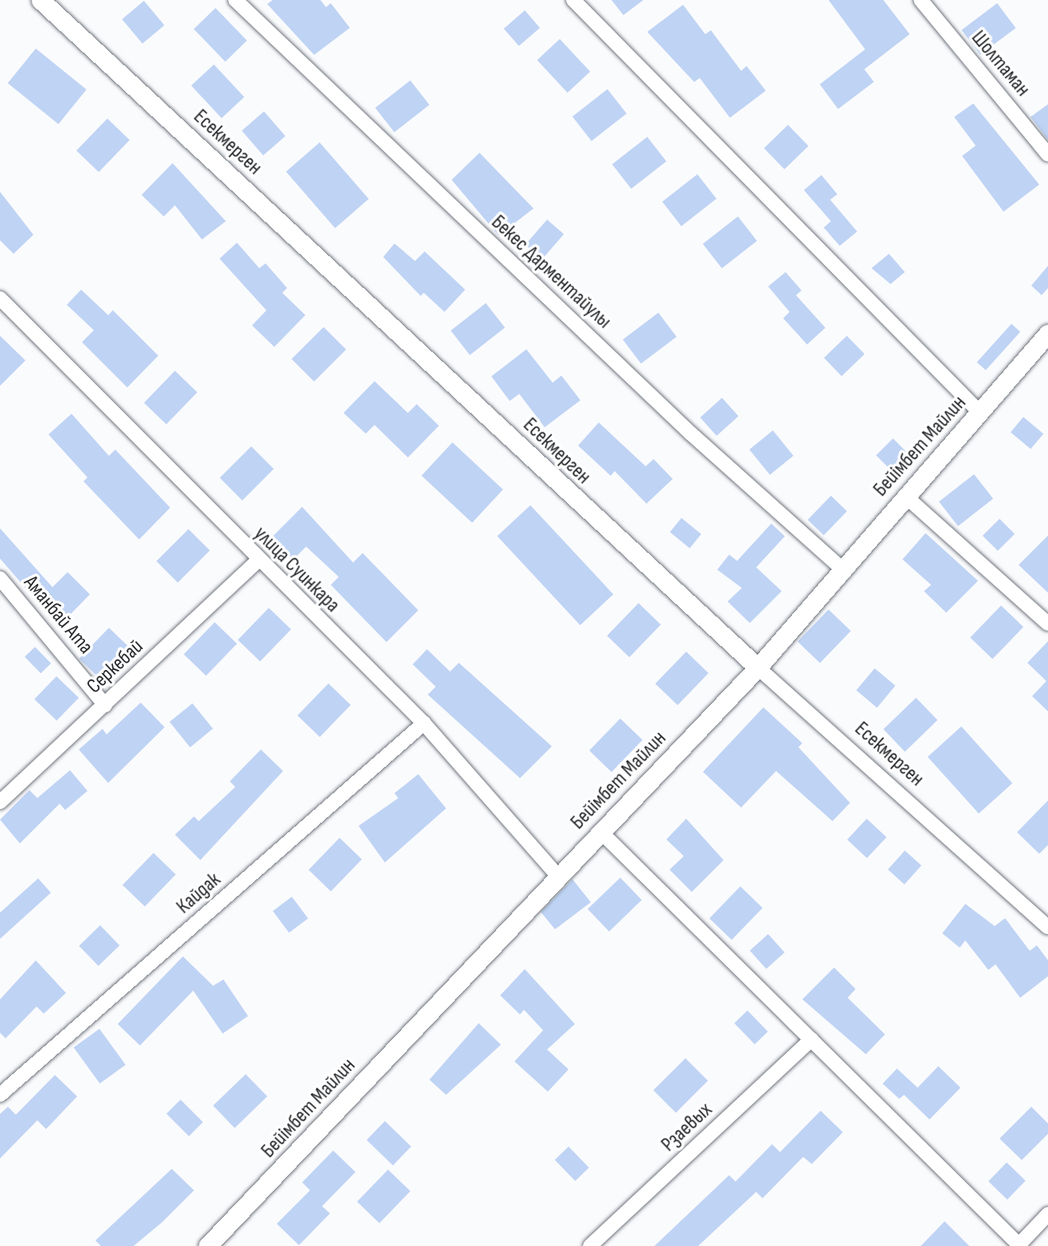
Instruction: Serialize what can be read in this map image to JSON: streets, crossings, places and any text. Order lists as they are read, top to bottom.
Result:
{
  "streets": {
    "street": [
      "Шолтаман",
      "Eсекмерген",
      "Бекес Дарментайулы",
      "Бейімбет Майлин",
      "улица Суинкара",
      "Аманбай Ата",
      "Серкебай",
      "Кайдак",
      "Рзаевых"
    ]
  },
  "crossings": [
    ["Eсекмерген", "Бейімбет Майлин"],
    ["Бекес Дарментайулы", "Бейімбет Майлин"],
    ["Бейімбет Майлин", "улица Суинкара"],
    ["улица Суинкара", "Серкебай"],
    ["улица Суинкара", "Кайдак"],
    ["Аманбай Ата", "Серкебай"]
  ]
}
